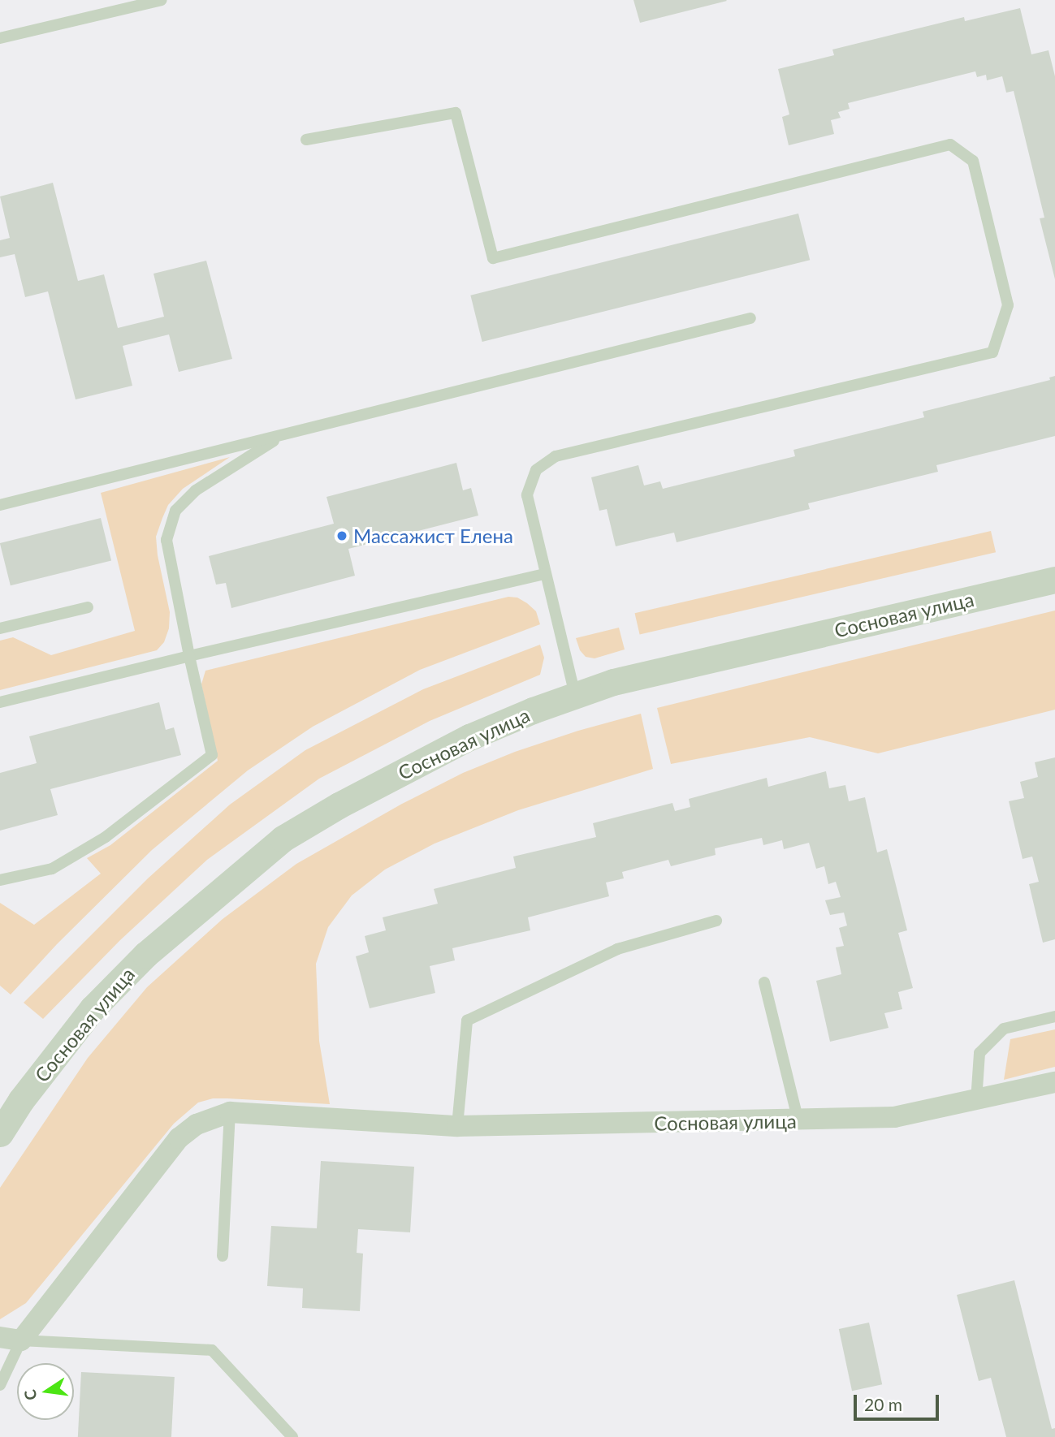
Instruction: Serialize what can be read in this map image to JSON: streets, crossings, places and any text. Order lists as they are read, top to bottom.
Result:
{
  "streets": {
    "street": ["Сосновая улица"]
  },
  "places": ["Массажист Елена"],
  "scale_bar": "20 m",
  "north": "left"
}
